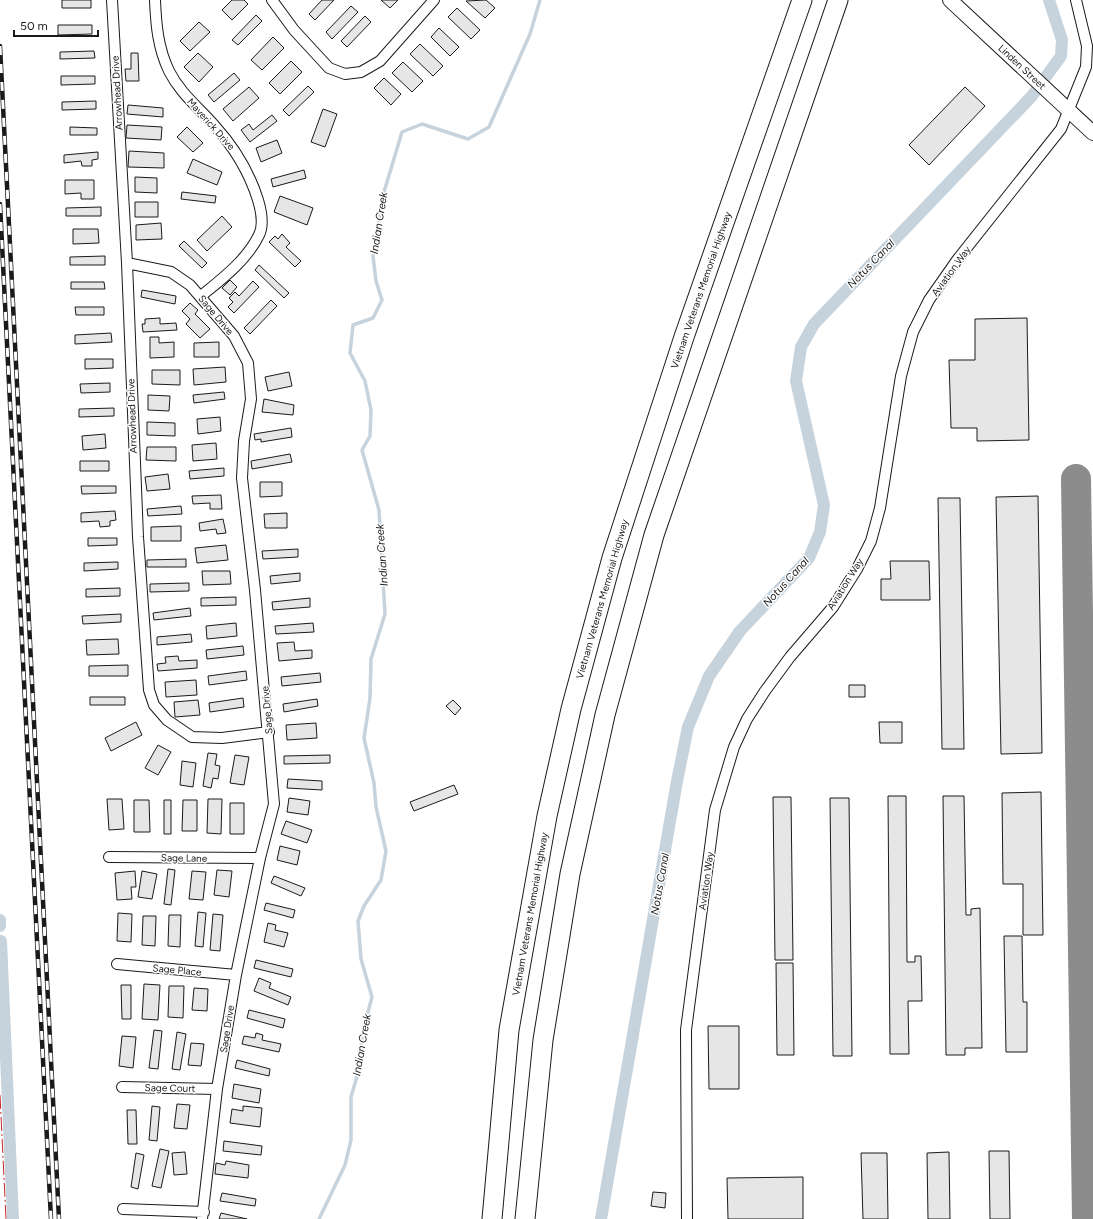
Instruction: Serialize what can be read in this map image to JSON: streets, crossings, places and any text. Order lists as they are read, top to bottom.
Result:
{
  "streets": {
    "highway": ["Vietnam Veterans Memorial Highway"],
    "main road": ["Linden Street"],
    "street": [
      "Arrowhead Drive",
      "Maverick Drive",
      "Aviation Way",
      "Sage Drive",
      "Sage Lane",
      "Sage Place",
      "Sage Court"
    ]
  },
  "crossings": [
    ["Linden Street", "Aviation Way"],
    ["Arrowhead Drive", "Sage Drive"],
    ["Maverick Drive", "Sage Drive"],
    ["Sage Drive", "Sage Lane"],
    ["Sage Drive", "Sage Place"],
    ["Sage Drive", "Sage Court"]
  ],
  "water": ["Indian Creek", "Notus Canal"],
  "scale_bar": "50 m"
}
